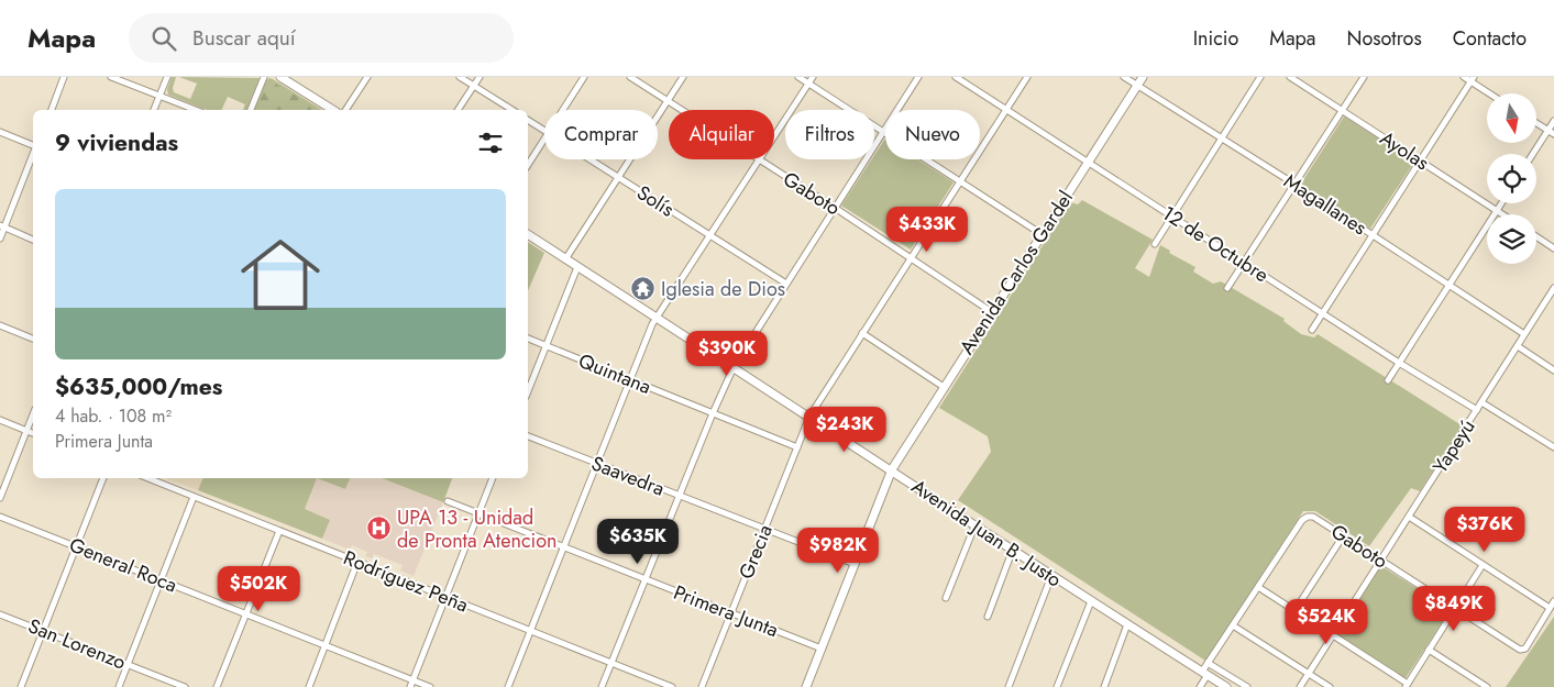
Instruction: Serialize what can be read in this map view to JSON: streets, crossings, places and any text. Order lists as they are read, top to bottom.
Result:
{
  "streets": {
    "main road": ["Avenida Carlos Gardel", "Avenida Juan B. Justo"],
    "street": [
      "Ayolas",
      "Gaboto",
      "Solís",
      "Magallanes",
      "12 de Octubre",
      "Quintana",
      "Yapeyú",
      "Saavedra",
      "Grecia",
      "General Roca",
      "Rodríguez Peña",
      "Primera Junta",
      "San Lorenzo"
    ]
  },
  "crossings": [
    ["Gaboto", "Avenida Carlos Gardel"],
    ["Gaboto", "Yapeyú"],
    ["Gaboto", "Grecia"],
    ["Magallanes", "Avenida Carlos Gardel"],
    ["Magallanes", "Yapeyú"],
    ["12 de Octubre", "Avenida Carlos Gardel"],
    ["12 de Octubre", "Yapeyú"],
    ["12 de Octubre", "Grecia"],
    ["Avenida Carlos Gardel", "Saavedra"],
    ["Avenida Carlos Gardel", "Avenida Juan B. Justo"],
    ["Avenida Carlos Gardel", "Primera Junta"],
    ["Quintana", "Grecia"],
    ["Saavedra", "Grecia"],
    ["Avenida Juan B. Justo", "Grecia"],
    ["Grecia", "Primera Junta"]
  ],
  "places": {
    "temple": ["Iglesia de Dios"],
    "hospital": ["UPA 13 - Unidad de Pronta Atencion"]
  },
  "north": "bottom",
  "page": {
    "header": "Mapa",
    "search": "Buscar aquí",
    "nav": [
      "Inicio",
      "Mapa",
      "Nosotros",
      "Contacto"
    ],
    "chip": [
      "Comprar",
      "Alquilar",
      "Filtros",
      "Nuevo"
    ],
    "heading": "9 viviendas",
    "list": [
      {
        "name": "$635,000/mes",
        "note": "4 hab. · 108 m² · Primera Junta"
      }
    ],
    "price": [
      "$433K",
      "$390K",
      "$243K",
      "$376K",
      "$635K",
      "$982K",
      "$502K",
      "$849K",
      "$524K"
    ]
  }
}
